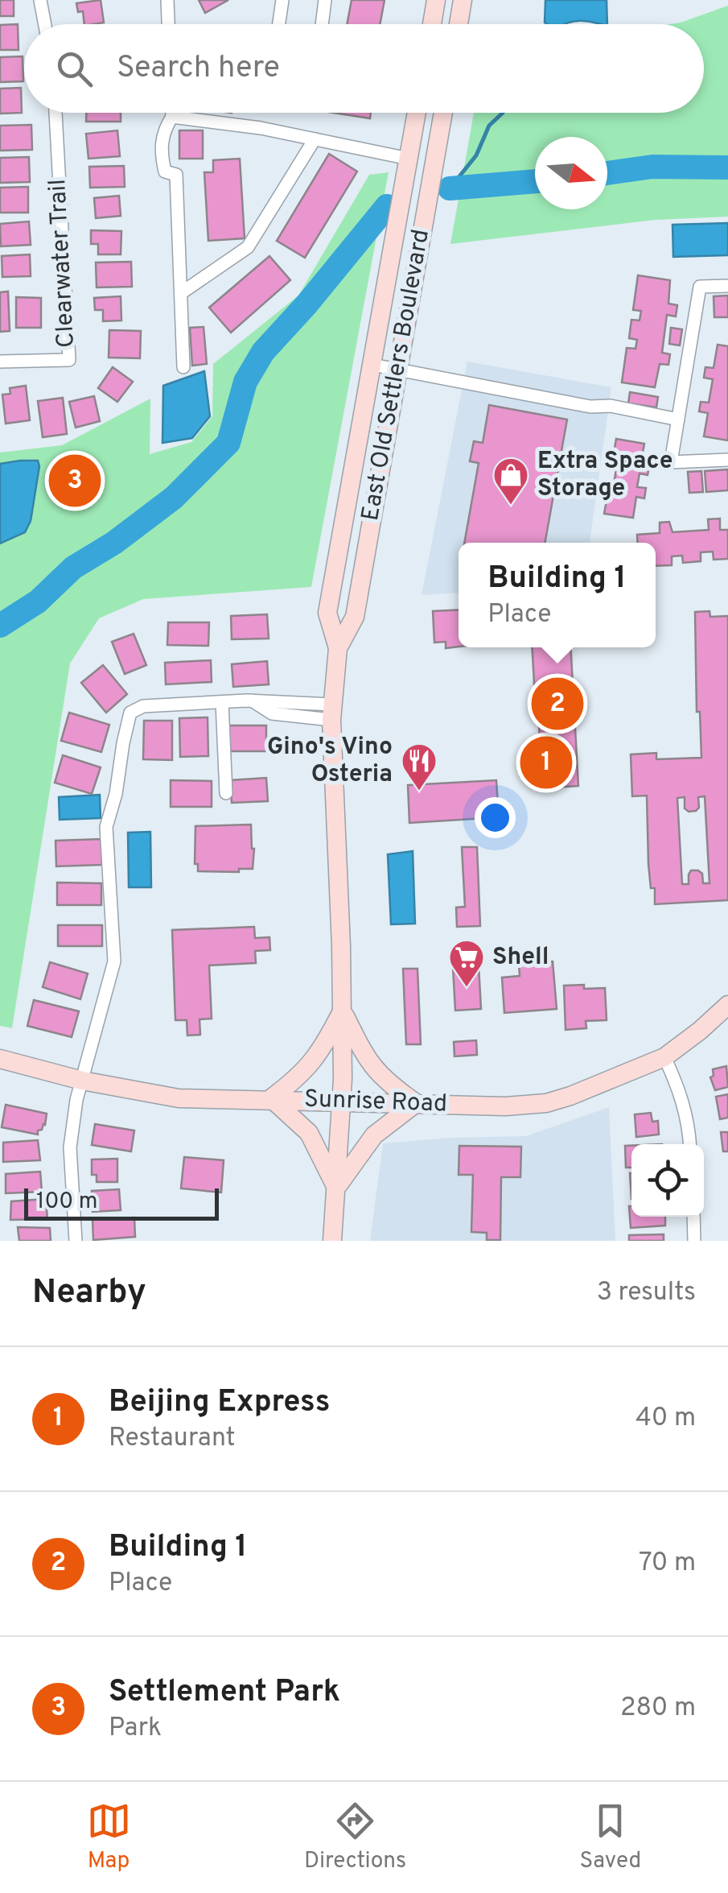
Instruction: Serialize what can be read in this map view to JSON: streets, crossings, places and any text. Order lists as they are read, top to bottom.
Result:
{
  "streets": {
    "main road": ["East Old Settlers Boulevard", "Sunrise Road"],
    "street": ["Clearwater Trail"]
  },
  "crossings": [
    ["East Old Settlers Boulevard", "Sunrise Road"]
  ],
  "places": {
    "shop": ["Extra Space Storage"],
    "restaurant": ["Gino's Vino Osteria"],
    "supermarket": ["Shell"]
  },
  "scale_bar": "100 m",
  "north": "right",
  "page": {
    "search": "Search here",
    "pins": ["3", "2", "1"],
    "popup": ["Building 1", "Place"],
    "scale": "100 m",
    "heading": ["Nearby", "3 results"],
    "list": [
      {
        "mark": "1",
        "name": "Beijing Express",
        "note": "Restaurant",
        "value": "40 m"
      },
      {
        "mark": "2",
        "name": "Building 1",
        "note": "Place",
        "value": "70 m"
      },
      {
        "mark": "3",
        "name": "Settlement Park",
        "note": "Park",
        "value": "280 m"
      }
    ],
    "nav": ["Map", "Directions", "Saved"]
  }
}
